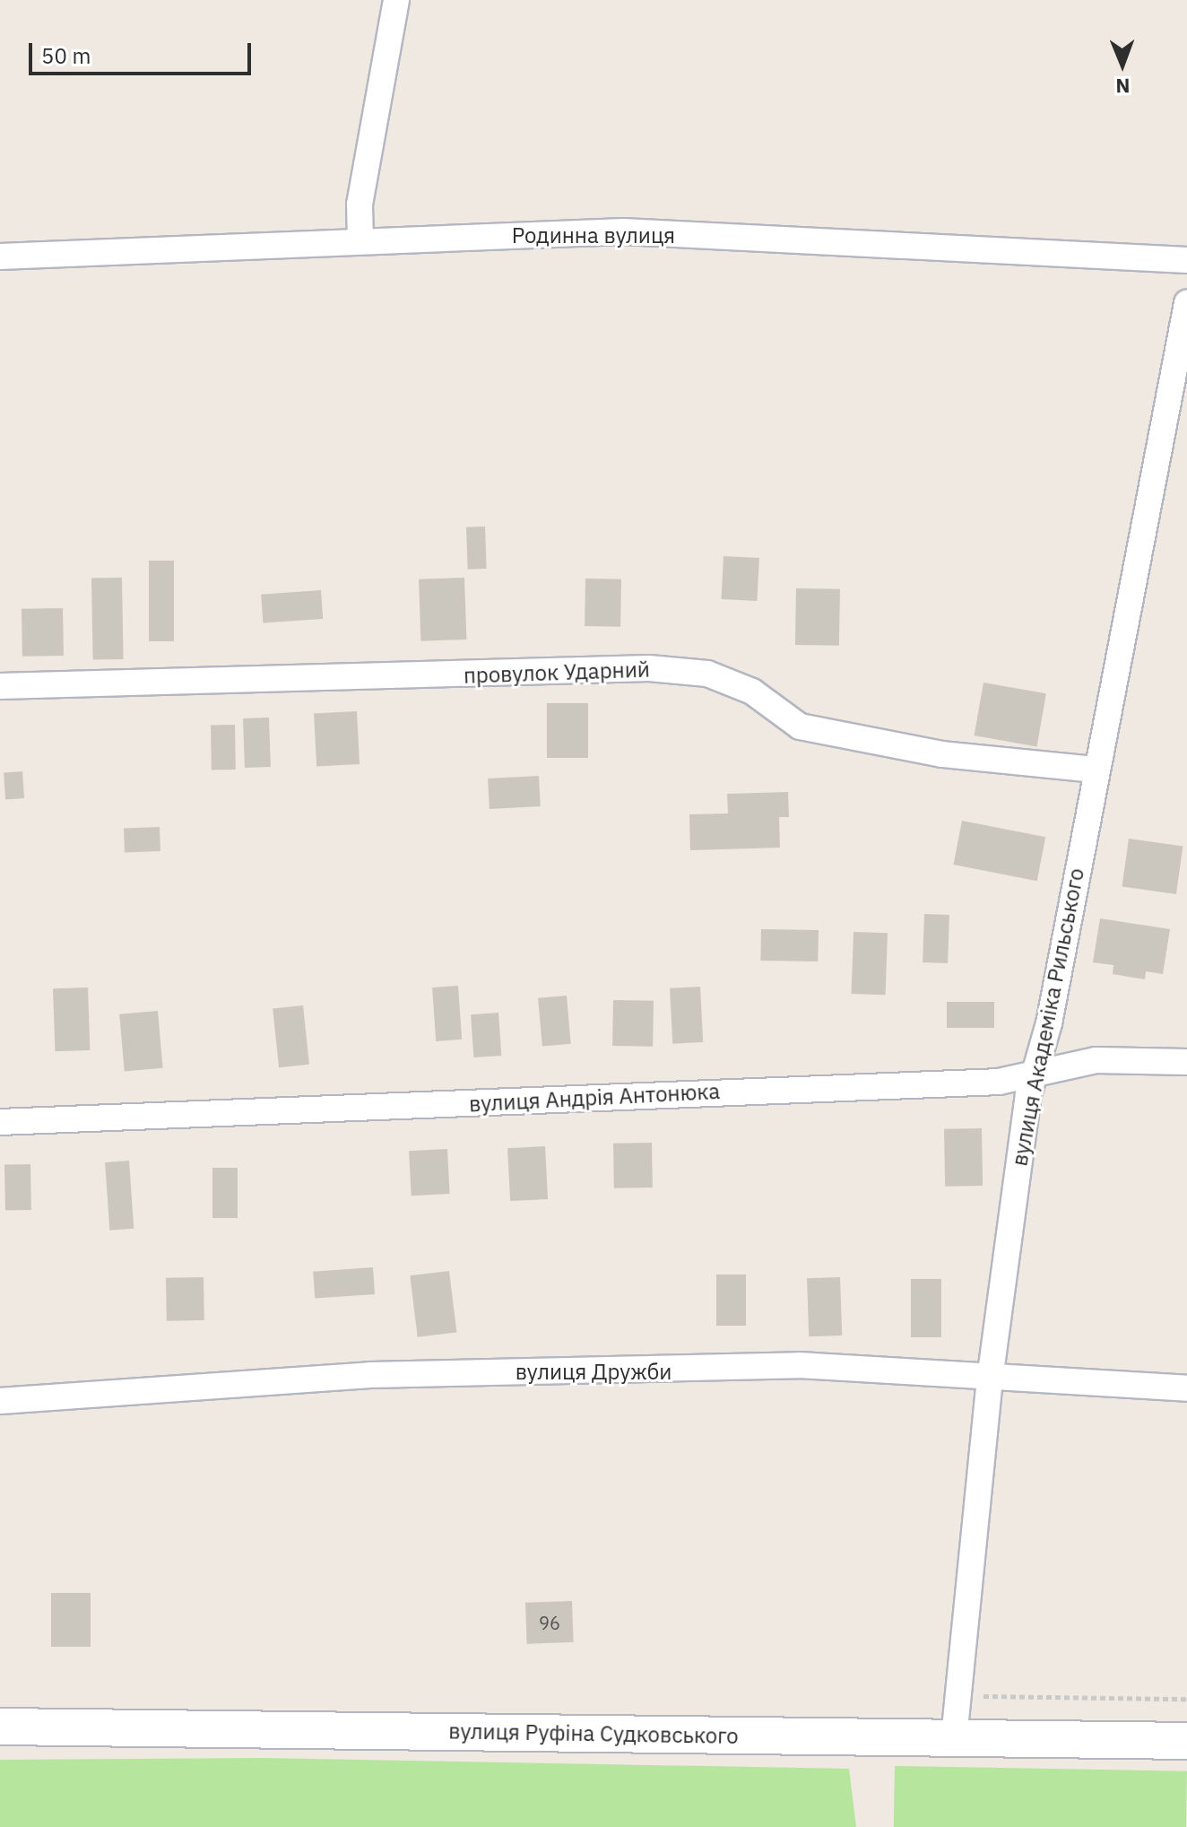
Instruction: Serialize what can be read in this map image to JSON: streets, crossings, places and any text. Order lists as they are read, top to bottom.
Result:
{
  "streets": {
    "street": [
      "Родинна вулиця",
      "провулок Ударний",
      "вулиця Академіка Рильського",
      "вулиця Андрія Антонюка",
      "вулиця Дружби",
      "вулиця Руфіна Судковського"
    ]
  },
  "crossings": [
    ["провулок Ударний", "вулиця Академіка Рильського"],
    ["вулиця Академіка Рильського", "вулиця Андрія Антонюка"],
    ["вулиця Академіка Рильського", "вулиця Дружби"],
    ["вулиця Академіка Рильського", "вулиця Руфіна Судковського"]
  ],
  "house_numbers": ["96"],
  "scale_bar": "50 m",
  "north": "bottom"
}
